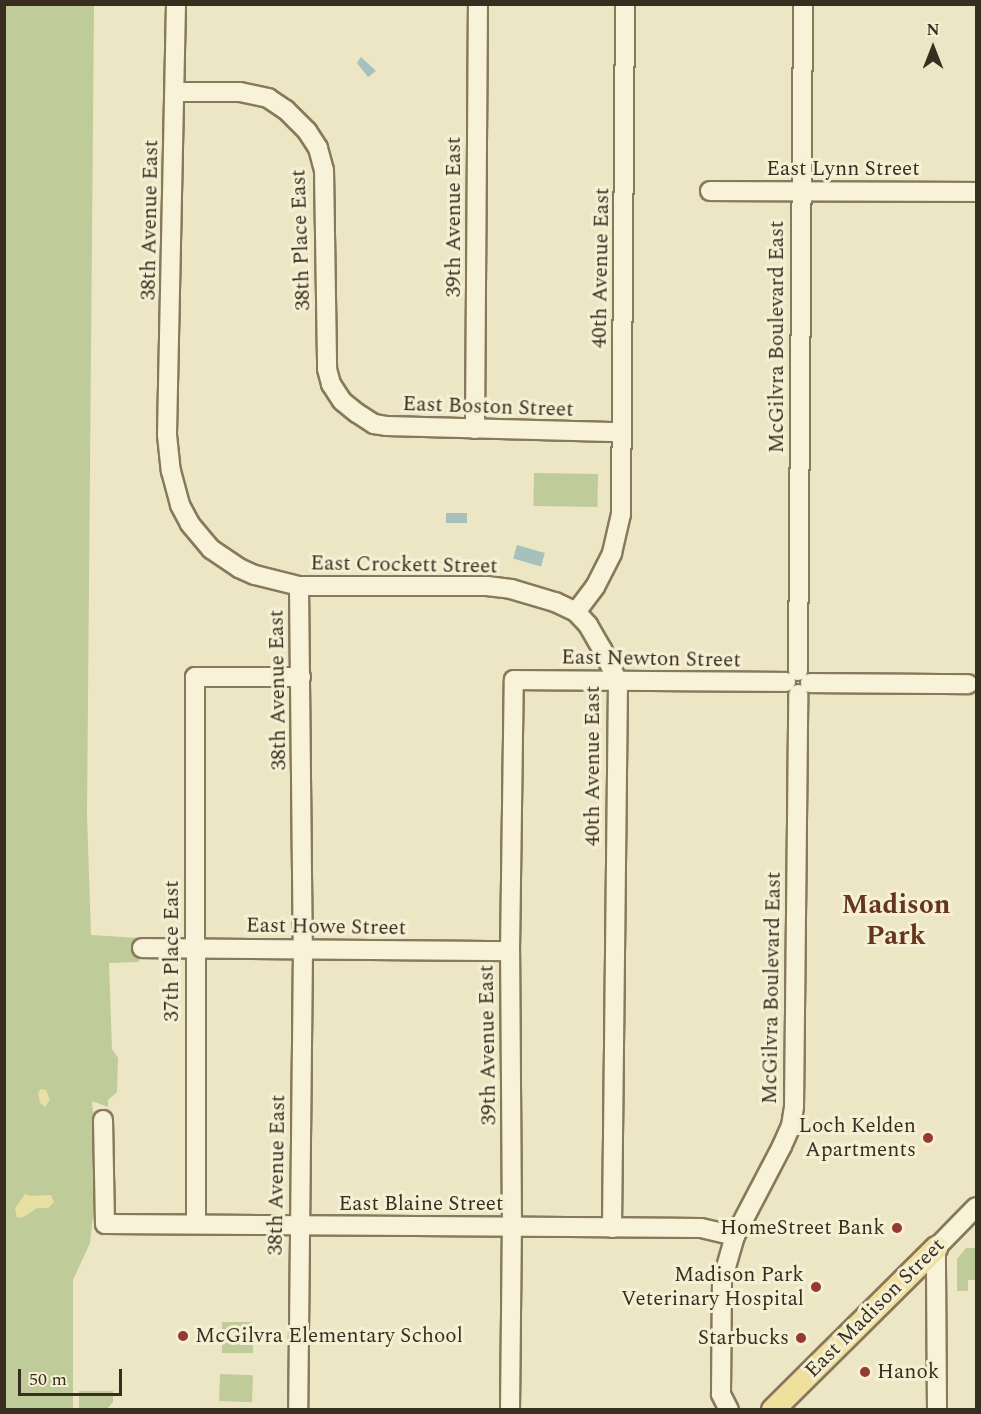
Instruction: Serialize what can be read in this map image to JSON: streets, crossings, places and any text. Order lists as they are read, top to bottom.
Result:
{
  "streets": {
    "main road": ["East Madison Street"],
    "street": [
      "East Lynn Street",
      "39th Avenue East",
      "38th Avenue East",
      "38th Place East",
      "40th Avenue East",
      "McGilvra Boulevard East",
      "East Boston Street",
      "East Crockett Street",
      "East Newton Street",
      "East Howe Street",
      "37th Place East",
      "East Blaine Street"
    ]
  },
  "crossings": [
    ["East Lynn Street", "McGilvra Boulevard East"],
    ["39th Avenue East", "East Boston Street"],
    ["39th Avenue East", "East Newton Street"],
    ["39th Avenue East", "East Howe Street"],
    ["39th Avenue East", "East Blaine Street"],
    ["38th Avenue East", "38th Place East"],
    ["38th Avenue East", "East Crockett Street"],
    ["38th Avenue East", "East Howe Street"],
    ["38th Avenue East", "37th Place East"],
    ["38th Avenue East", "East Blaine Street"],
    ["38th Place East", "East Boston Street"],
    ["40th Avenue East", "East Boston Street"],
    ["40th Avenue East", "East Crockett Street"],
    ["40th Avenue East", "East Newton Street"],
    ["40th Avenue East", "East Blaine Street"],
    ["McGilvra Boulevard East", "East Newton Street"],
    ["McGilvra Boulevard East", "East Blaine Street"],
    ["East Howe Street", "37th Place East"],
    ["37th Place East", "East Blaine Street"]
  ],
  "districts": ["Madison Park"],
  "places": [
    "Loch Kelden Apartments",
    "HomeStreet Bank",
    "Madison Park Veterinary Hospital",
    "McGilvra Elementary School",
    "Starbucks",
    "Hanok"
  ],
  "scale_bar": "50 m",
  "north": "top"
}
